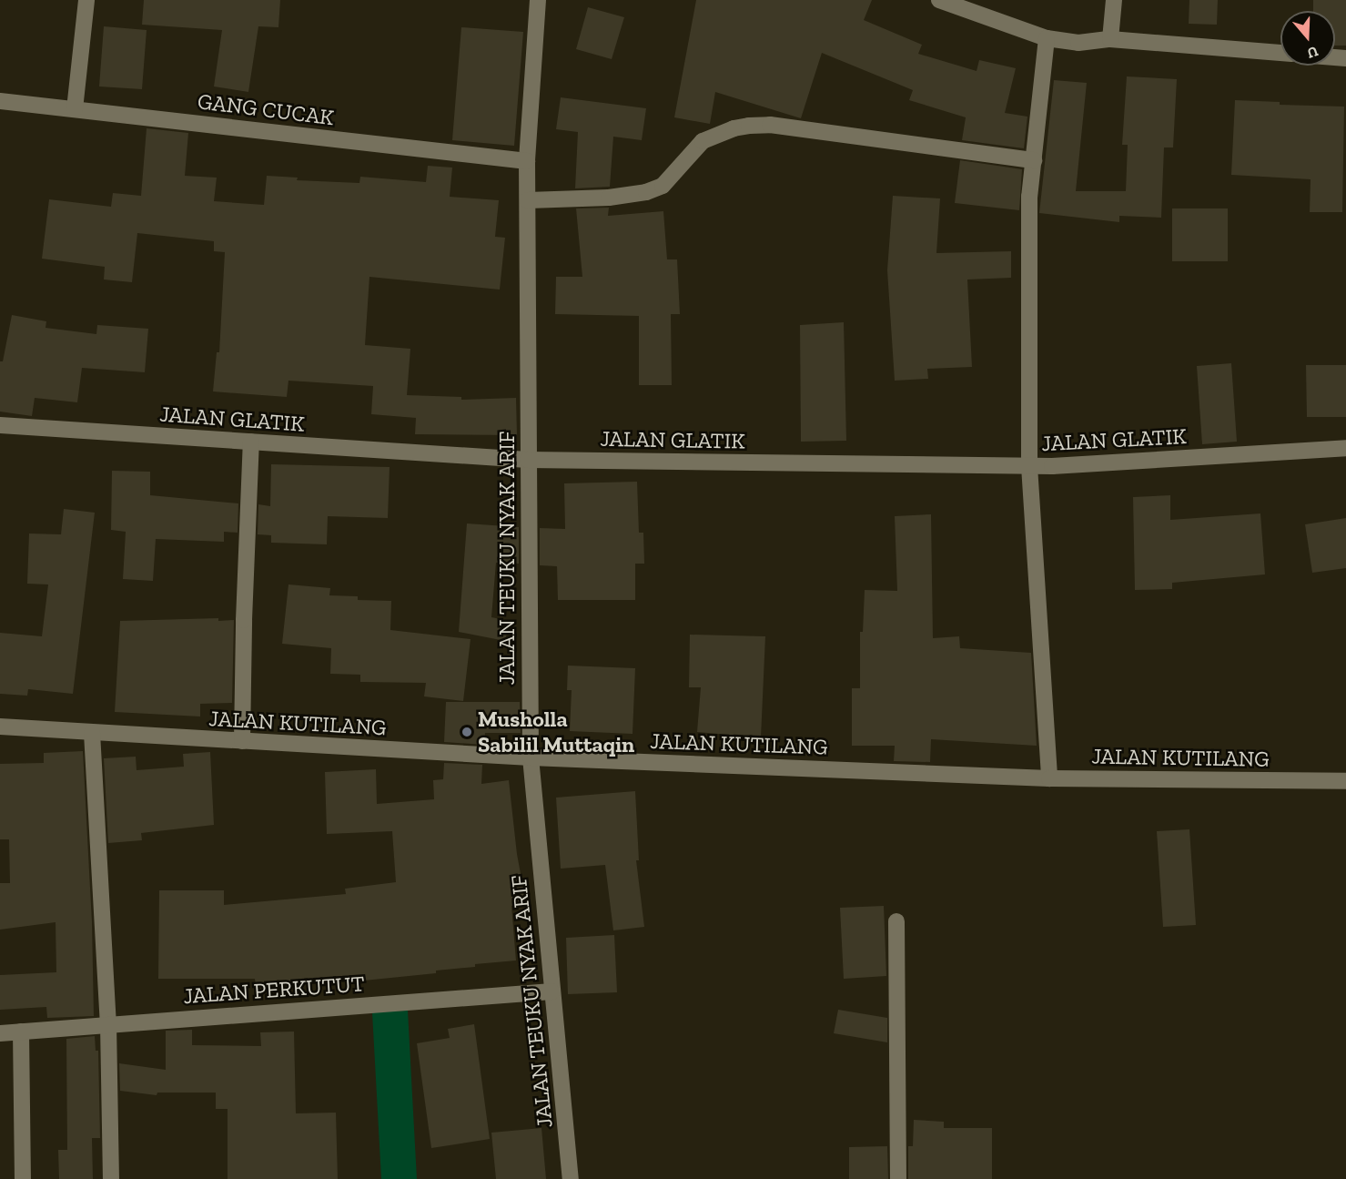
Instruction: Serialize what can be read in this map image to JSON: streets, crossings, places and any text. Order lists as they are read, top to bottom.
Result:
{
  "streets": {
    "street": [
      "GANG CUCAK",
      "JALAN GLATIK",
      "JALAN TEUKU NYAK ARIF",
      "JALAN KUTILANG",
      "JALAN PERKUTUT"
    ]
  },
  "crossings": [
    ["GANG CUCAK", "JALAN TEUKU NYAK ARIF"],
    ["JALAN GLATIK", "JALAN TEUKU NYAK ARIF"],
    ["JALAN TEUKU NYAK ARIF", "JALAN KUTILANG"],
    ["JALAN TEUKU NYAK ARIF", "JALAN PERKUTUT"]
  ],
  "places": ["Musholla Sabilil Muttaqin"],
  "north": "bottom"
}
